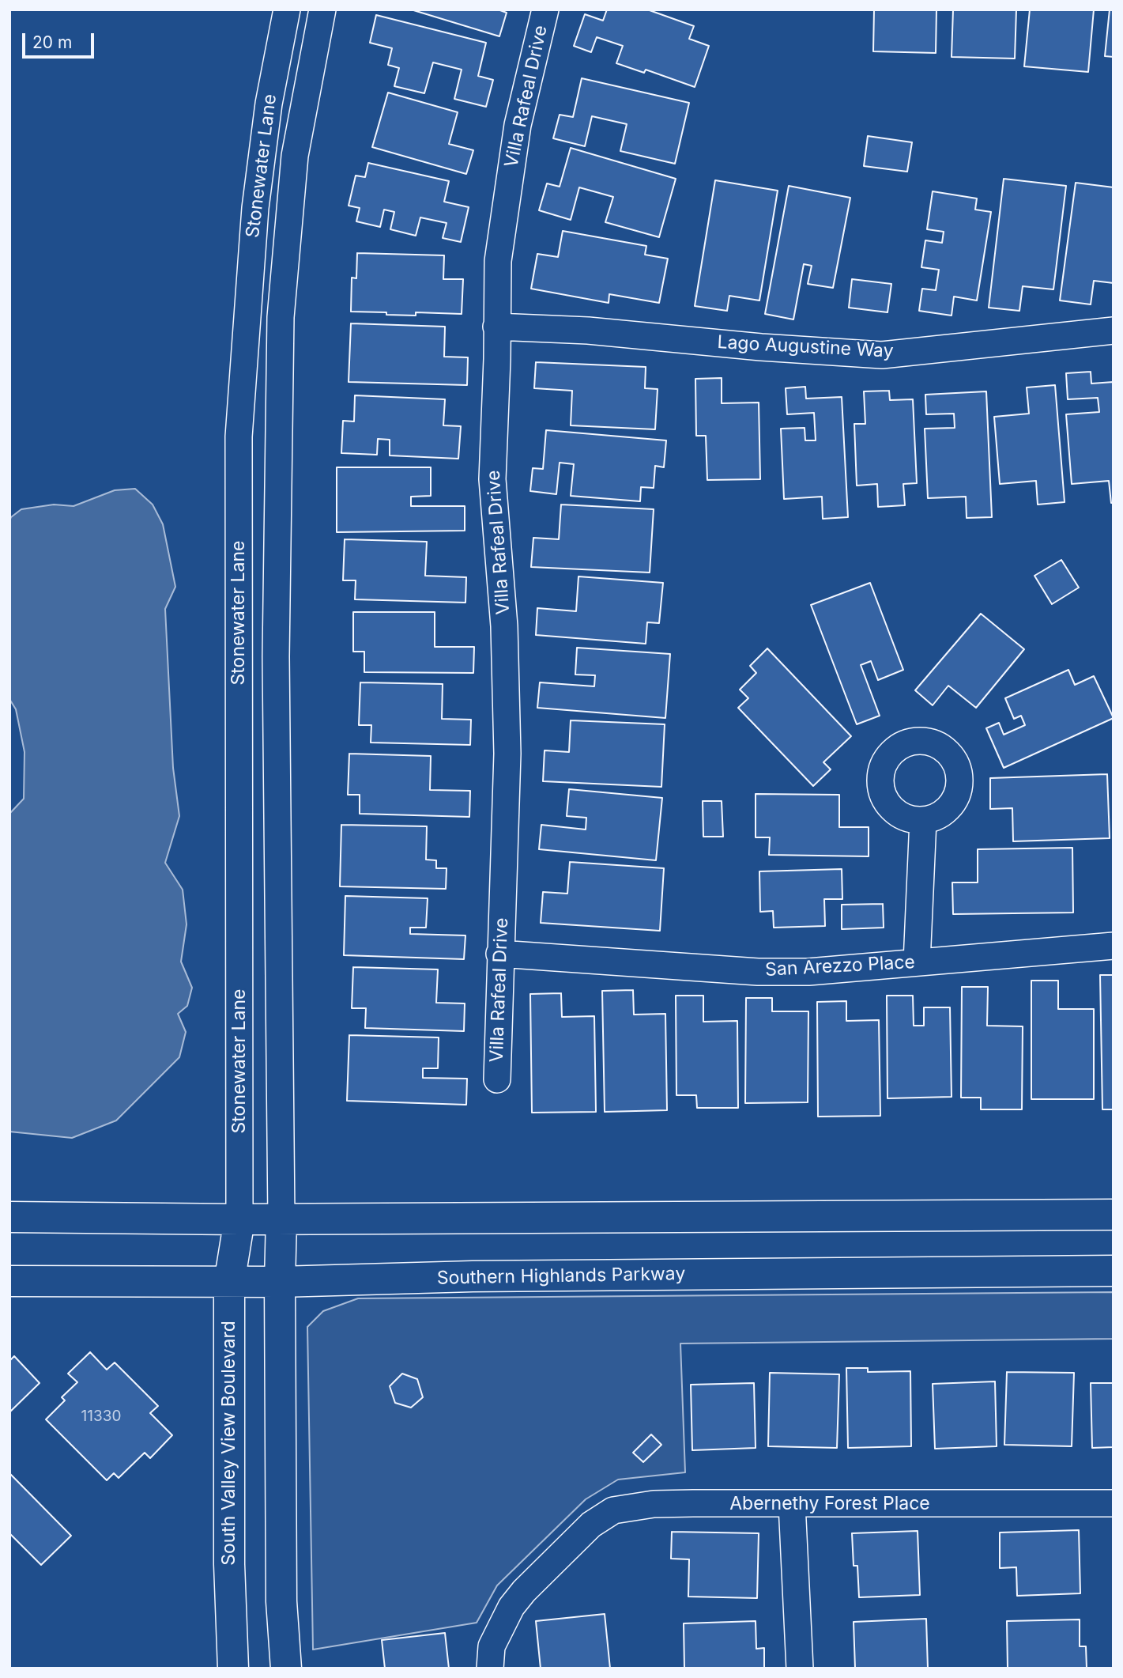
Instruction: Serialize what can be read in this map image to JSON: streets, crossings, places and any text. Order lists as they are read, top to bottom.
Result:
{
  "streets": {
    "main road": ["Southern Highlands Parkway", "South Valley View Boulevard"],
    "street": [
      "Villa Rafeal Drive",
      "Stonewater Lane",
      "Lago Augustine Way",
      "San Arezzo Place",
      "Abernethy Forest Place"
    ]
  },
  "crossings": [
    ["Villa Rafeal Drive", "Lago Augustine Way"],
    ["Villa Rafeal Drive", "San Arezzo Place"],
    ["Stonewater Lane", "South Valley View Boulevard"],
    ["Southern Highlands Parkway", "South Valley View Boulevard"]
  ],
  "house_numbers": ["11330"],
  "scale_bar": "20 m"
}
